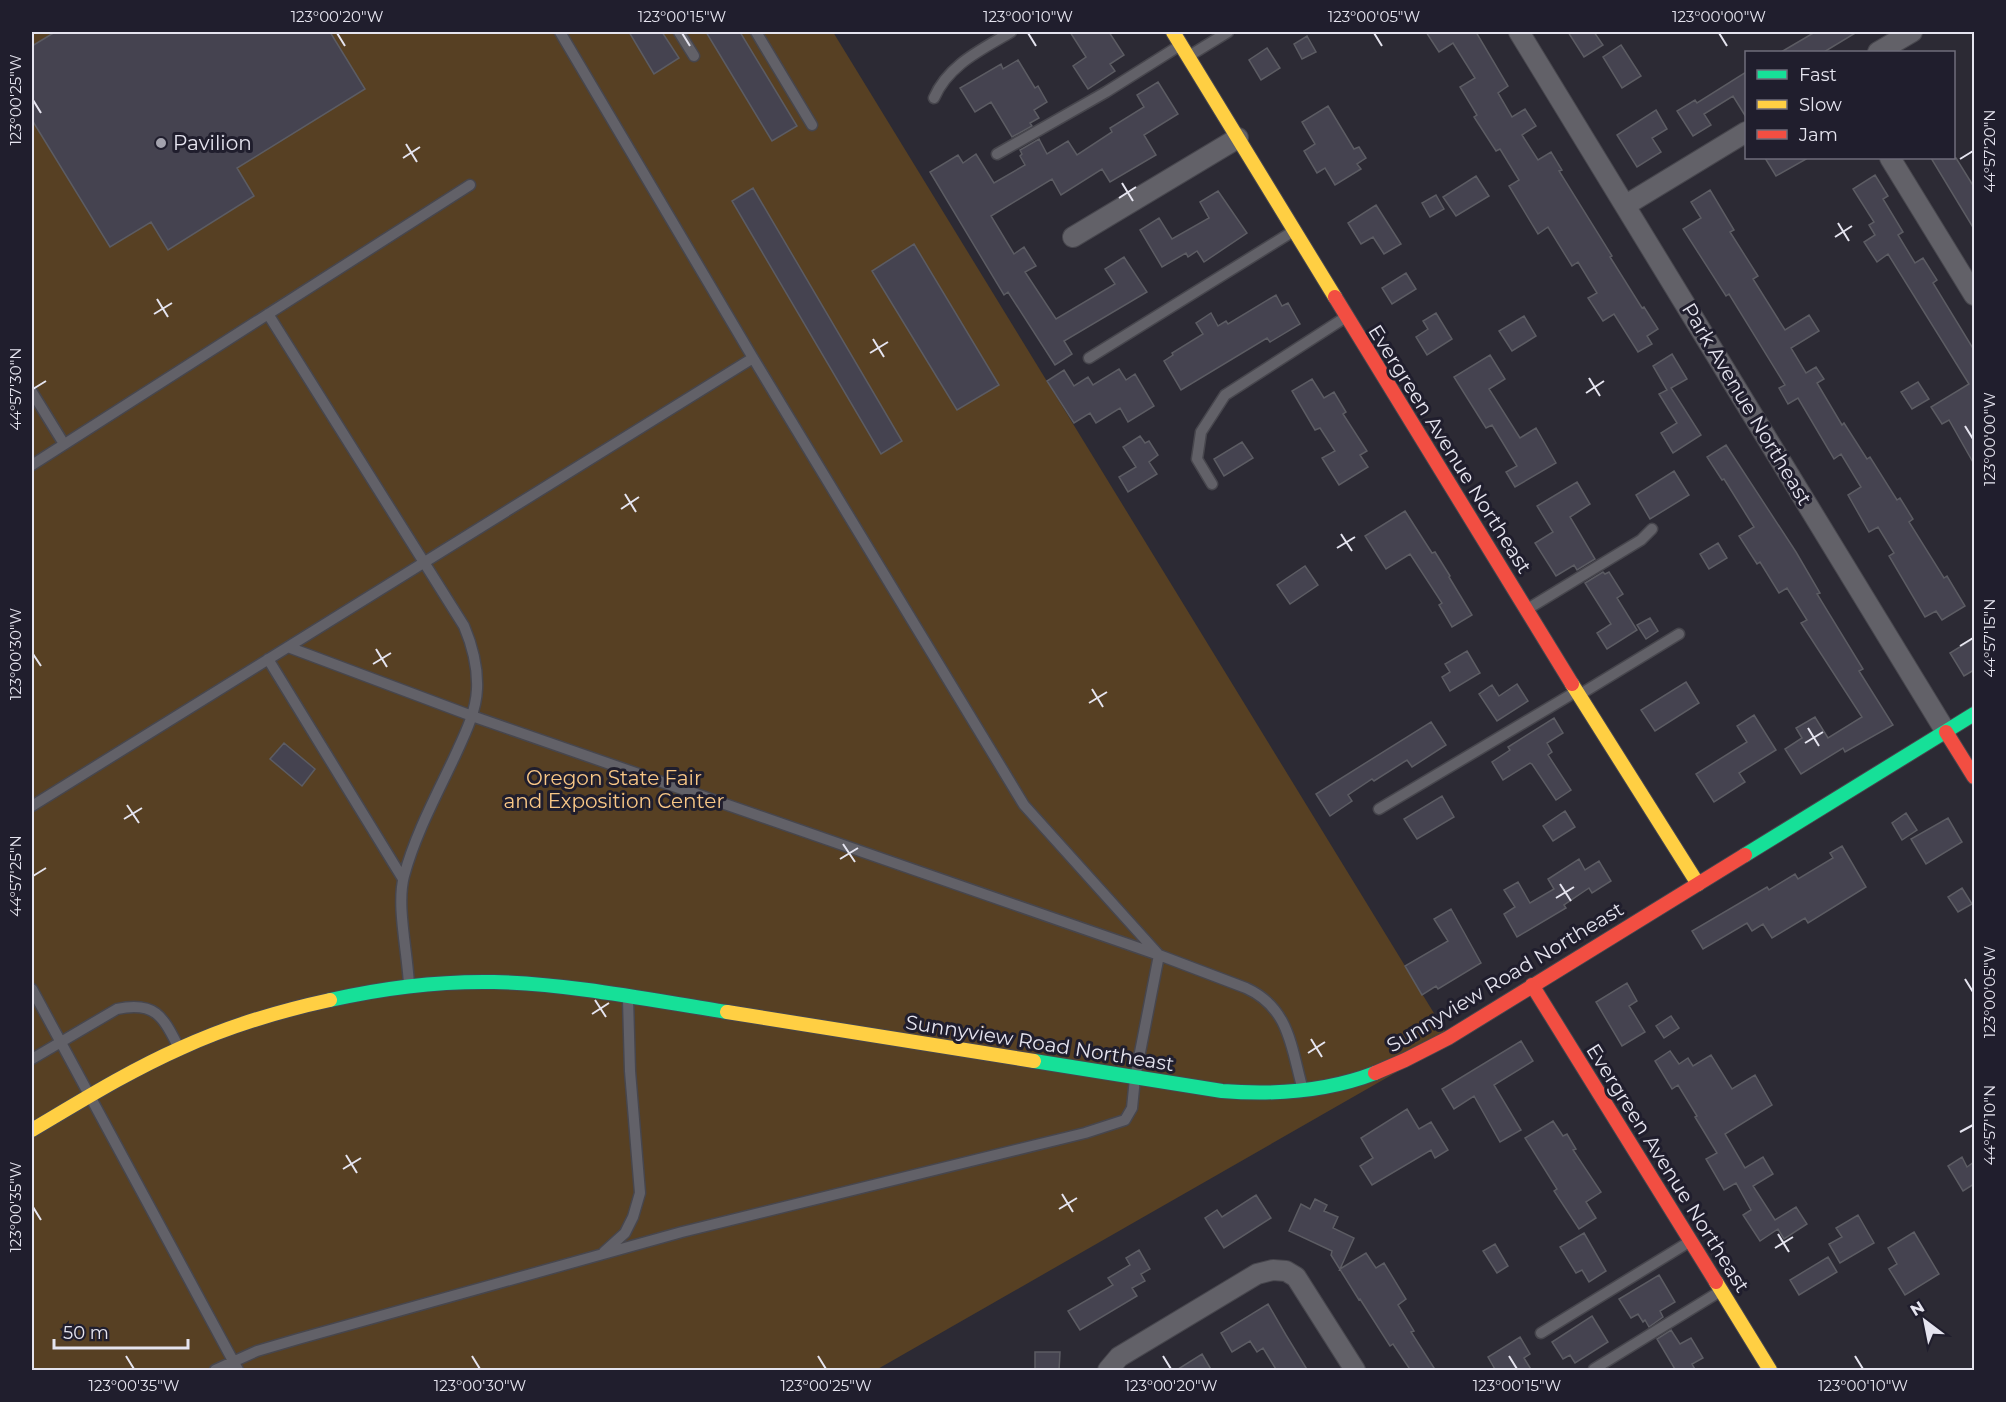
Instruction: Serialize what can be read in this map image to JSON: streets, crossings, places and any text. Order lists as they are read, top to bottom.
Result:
{
  "streets": {
    "main road": ["Park Avenue Northeast", "Evergreen Avenue Northeast", "Sunnyview Road Northeast"]
  },
  "crossings": [
    ["Park Avenue Northeast", "Sunnyview Road Northeast"],
    ["Evergreen Avenue Northeast", "Sunnyview Road Northeast"]
  ],
  "parks": ["Oregon State Fair and Exposition Center"],
  "places": ["Pavilion"],
  "legend": ["Fast", "Slow", "Jam"],
  "scale_bar": "50 m",
  "north": "top left",
  "coordinates": [
    "123°00'20\"W",
    "123°00'15\"W",
    "123°00'10\"W",
    "123°00'05\"W",
    "123°00'00\"W",
    "123°00'25\"W",
    "44°57'20\"N",
    "44°57'30\"N",
    "44°57'15\"N",
    "123°00'30\"W",
    "44°57'25\"N",
    "44°57'10\"N",
    "123°00'35\"W"
  ]
}
